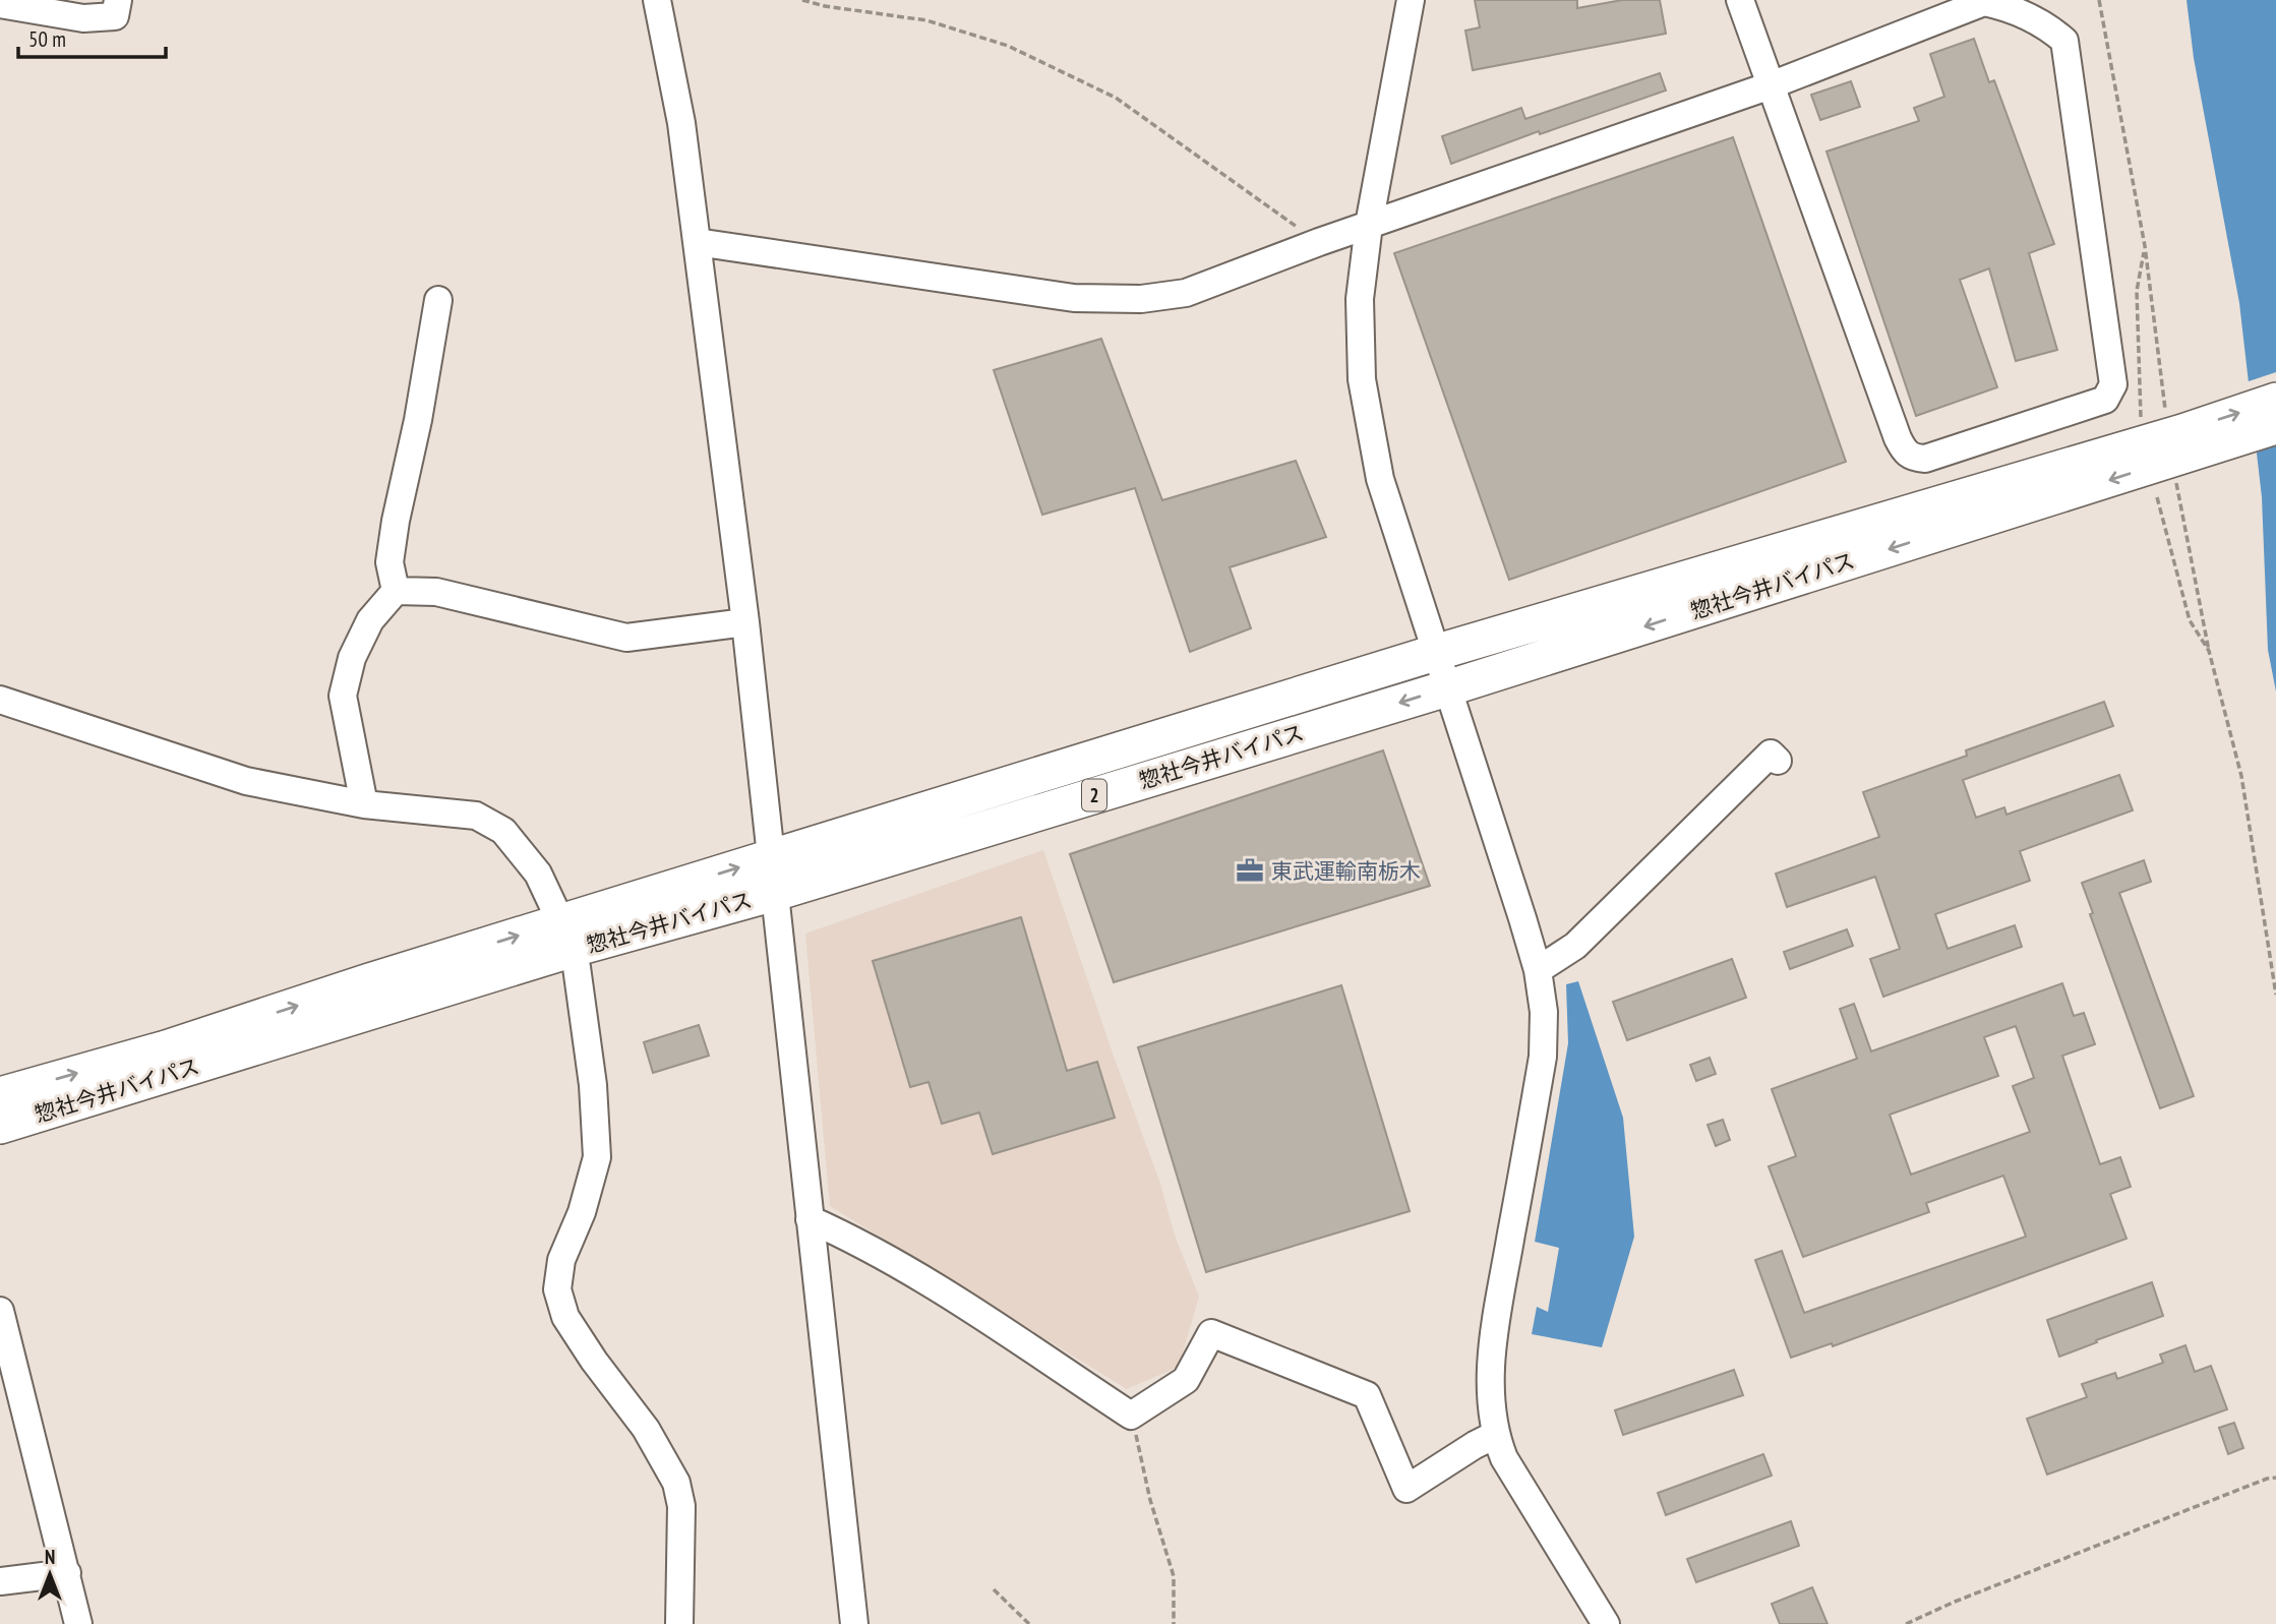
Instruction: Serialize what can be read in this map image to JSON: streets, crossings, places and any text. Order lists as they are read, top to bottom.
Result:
{
  "streets": {
    "main road": ["惣社今井バイパス", "2"]
  },
  "places": {
    "office": ["東武運輸南栃木"]
  },
  "scale_bar": "50 m",
  "north": "top"
}
